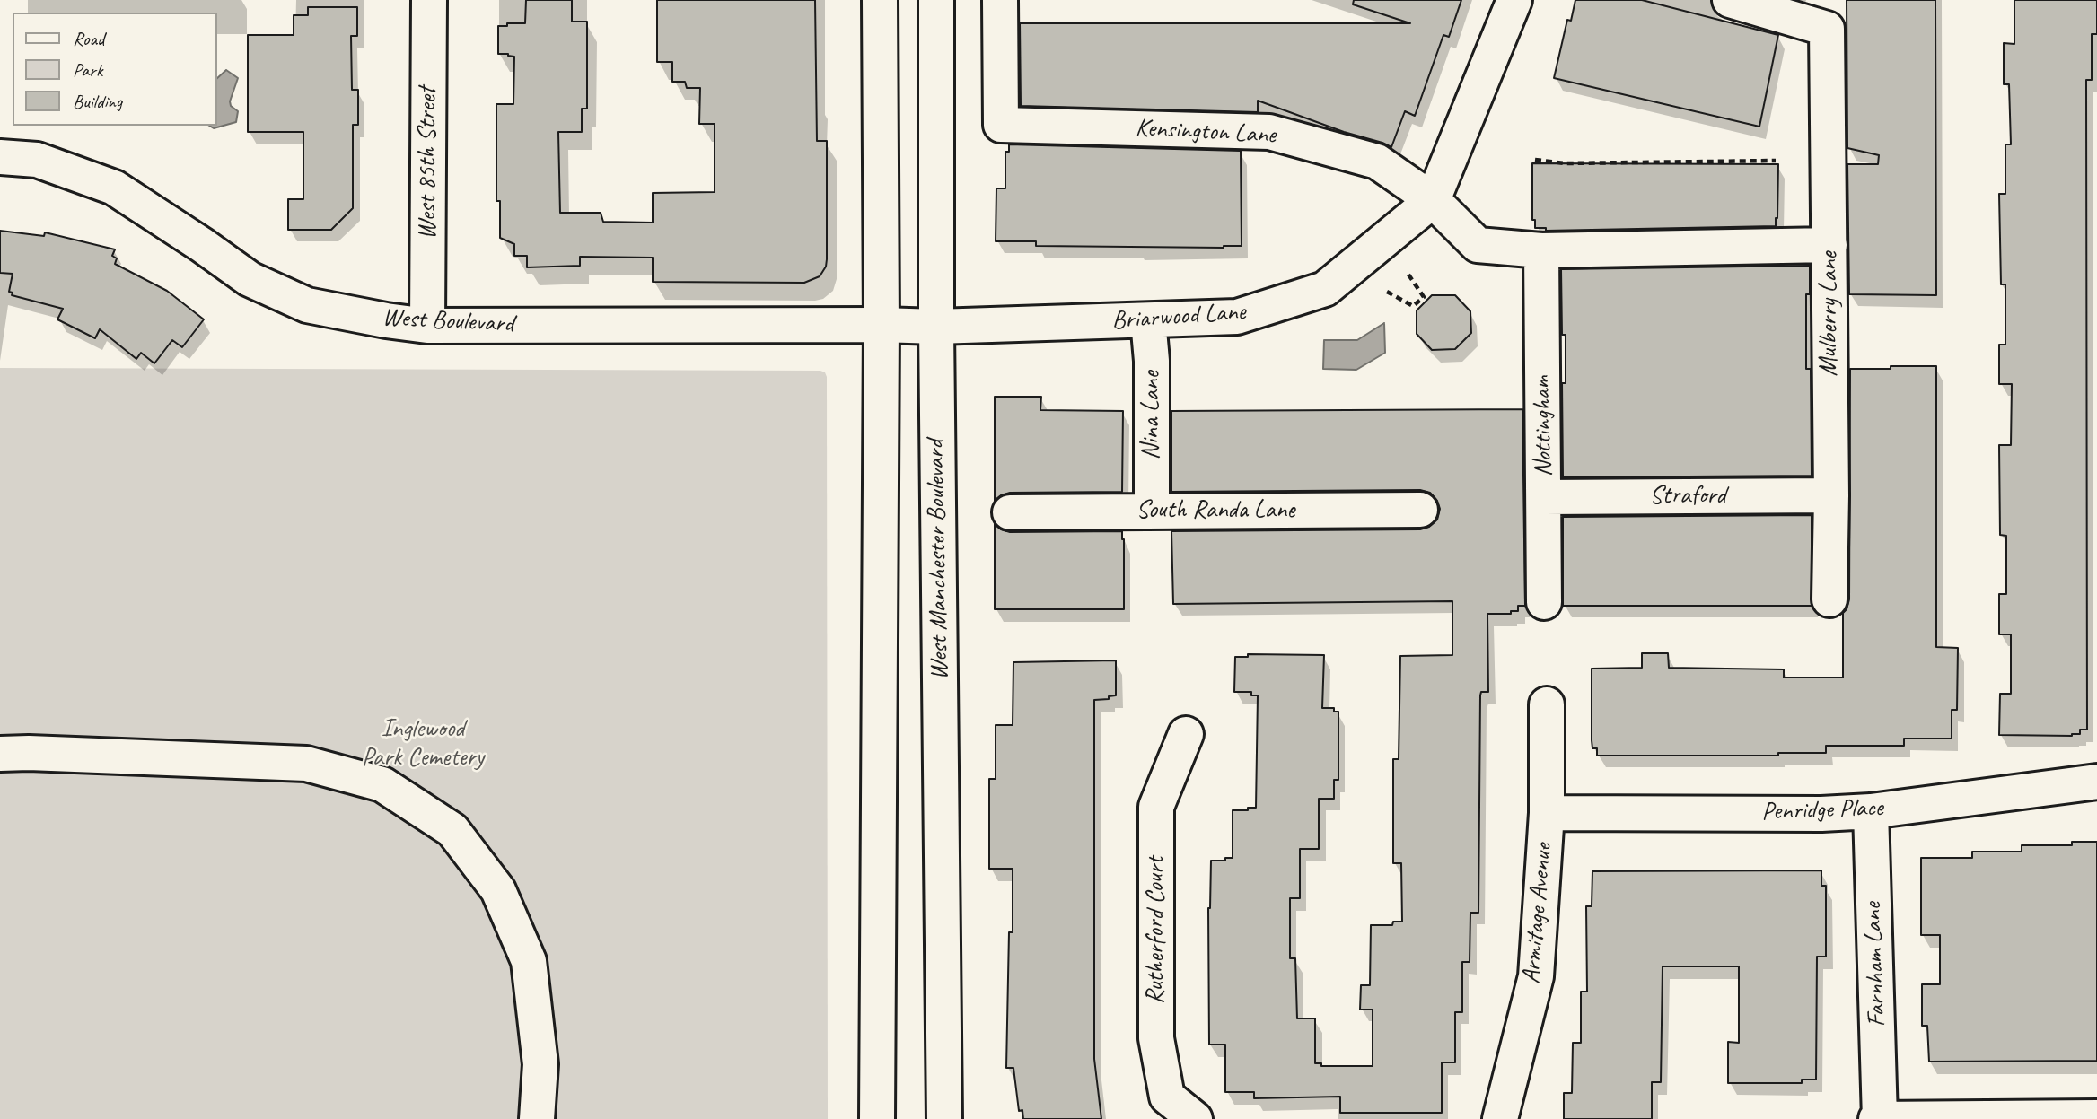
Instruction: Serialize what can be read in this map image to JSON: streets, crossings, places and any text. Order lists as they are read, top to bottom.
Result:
{
  "streets": {
    "street": [
      "Kensington Lane",
      "West 85th Street",
      "Mulberry Lane",
      "Briarwood Lane",
      "West Boulevard",
      "Nina Lane",
      "Nottingham",
      "Straford",
      "South Randa Lane",
      "West Manchester Boulevard",
      "Penridge Place",
      "Armitage Avenue",
      "Rutherford Court",
      "Farnham Lane"
    ]
  },
  "crossings": [
    ["Kensington Lane", "Mulberry Lane"],
    ["Kensington Lane", "Briarwood Lane"],
    ["Kensington Lane", "Nottingham"],
    ["West 85th Street", "West Boulevard"],
    ["Mulberry Lane", "Straford"],
    ["Briarwood Lane", "West Boulevard"],
    ["Briarwood Lane", "Nina Lane"],
    ["Briarwood Lane", "West Manchester Boulevard"],
    ["West Boulevard", "West Manchester Boulevard"],
    ["Nina Lane", "South Randa Lane"],
    ["Nottingham", "Straford"],
    ["Penridge Place", "Armitage Avenue"],
    ["Penridge Place", "Farnham Lane"]
  ],
  "parks": ["Inglewood Park Cemetery"],
  "legend": ["Road", "Park", "Building"]
}
